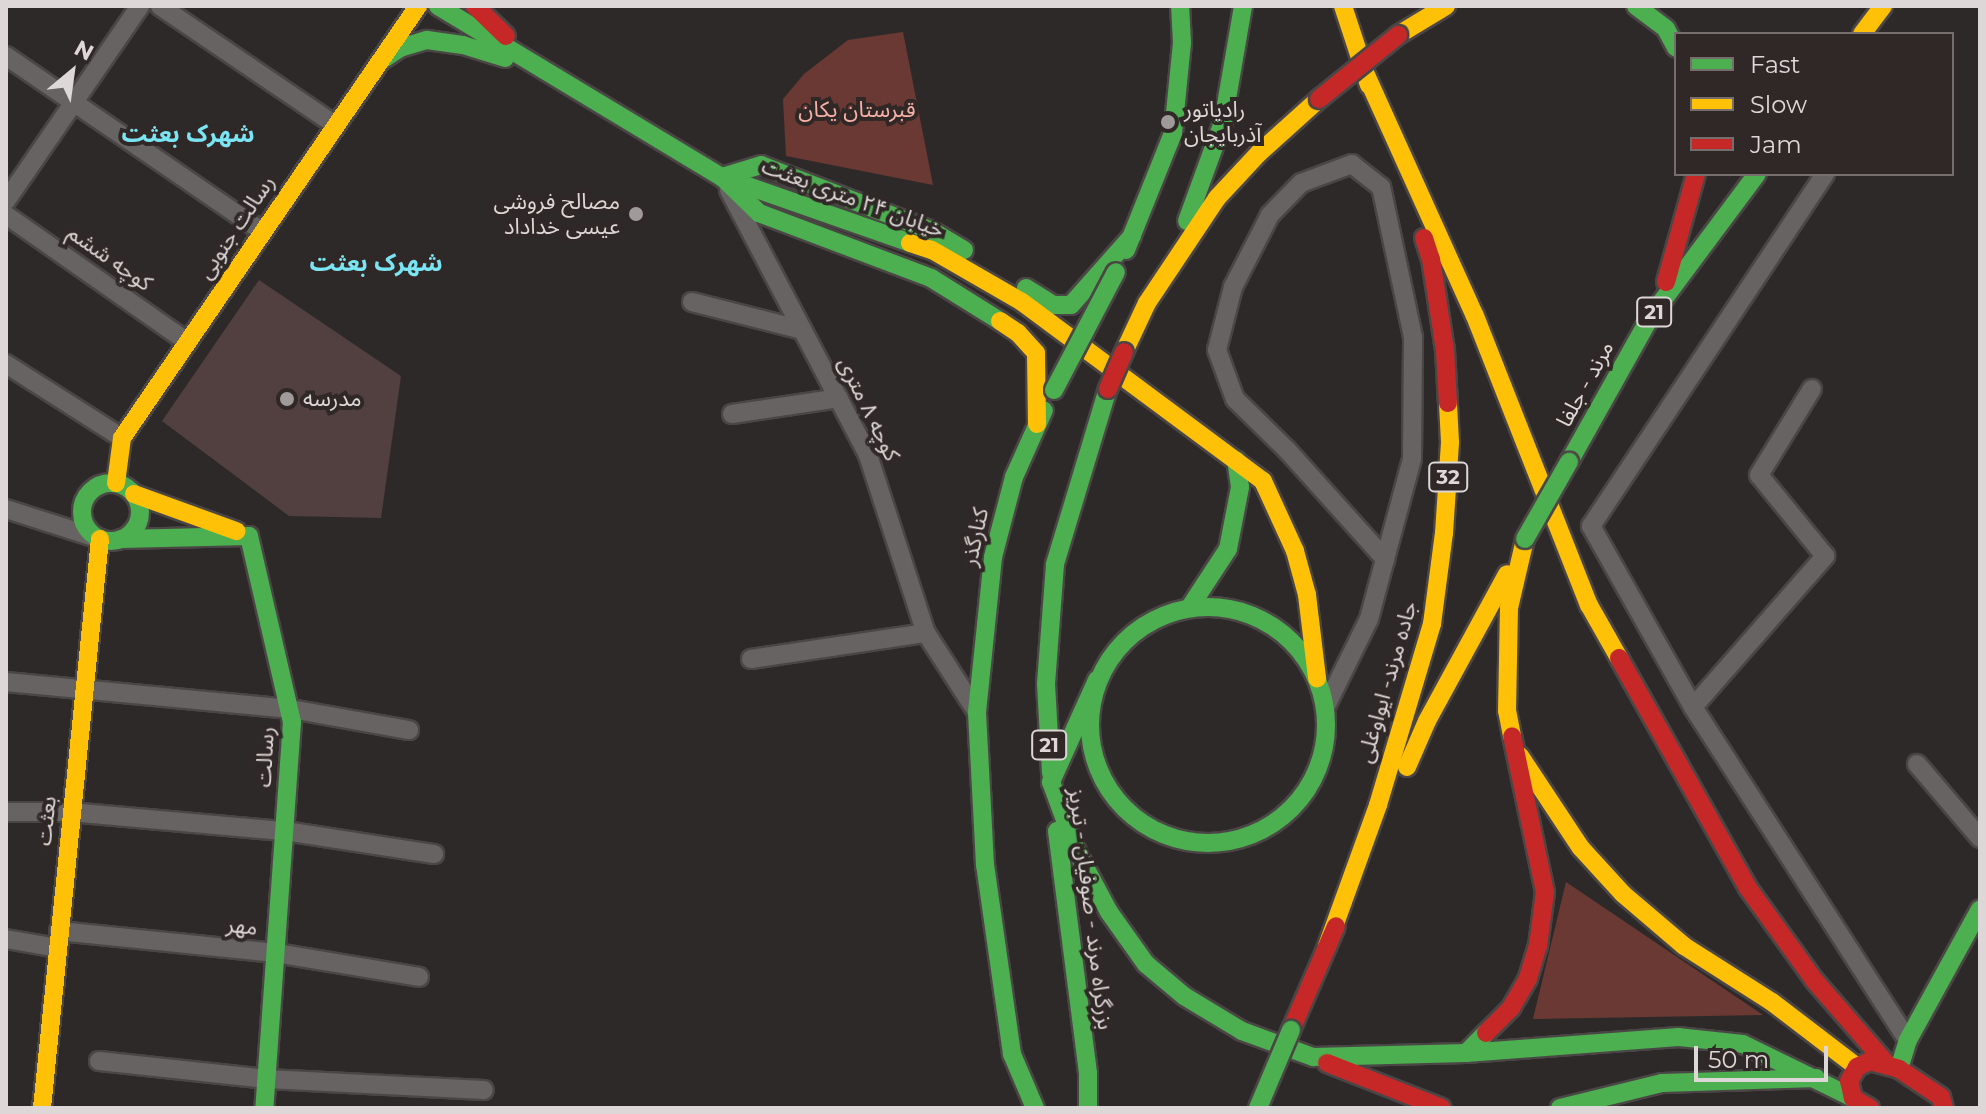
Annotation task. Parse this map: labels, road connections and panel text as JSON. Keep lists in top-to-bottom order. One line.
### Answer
{"streets":{"main road":["خیابان ۲۴ متری بعثت","رسالت جنوبی","21","مرند - جلفا","32","کنارگذر","جاده مرند- ایواوغلی","رسالت","بعثت","بزرگراه مرند - صوفیان - تبریز"],"street":["کوچه ششم","کوچه ۸ متری","مهر"]},"crossings":[["خیابان ۲۴ متری بعثت","کوچه ۸ متری"],["رسالت جنوبی","کوچه ششم"],["رسالت جنوبی","بعثت"],["21","مرند - جلفا"],["21","جاده مرند- ایواوغلی"],["21","بزرگراه مرند - صوفیان - تبریز"],["کوچه ۸ متری","کنارگذر"],["رسالت","مهر"],["بعثت","مهر"]],"districts":["شهرک بعثت","شهرک بعثت"],"parks":["قبرستان یکان"],"places":["رادیاتور آذربایجان","مصالح فروشی عیسی خداداد","مدرسه"],"legend":["Fast","Slow","Jam"],"scale_bar":"50 m","north":"top right"}
